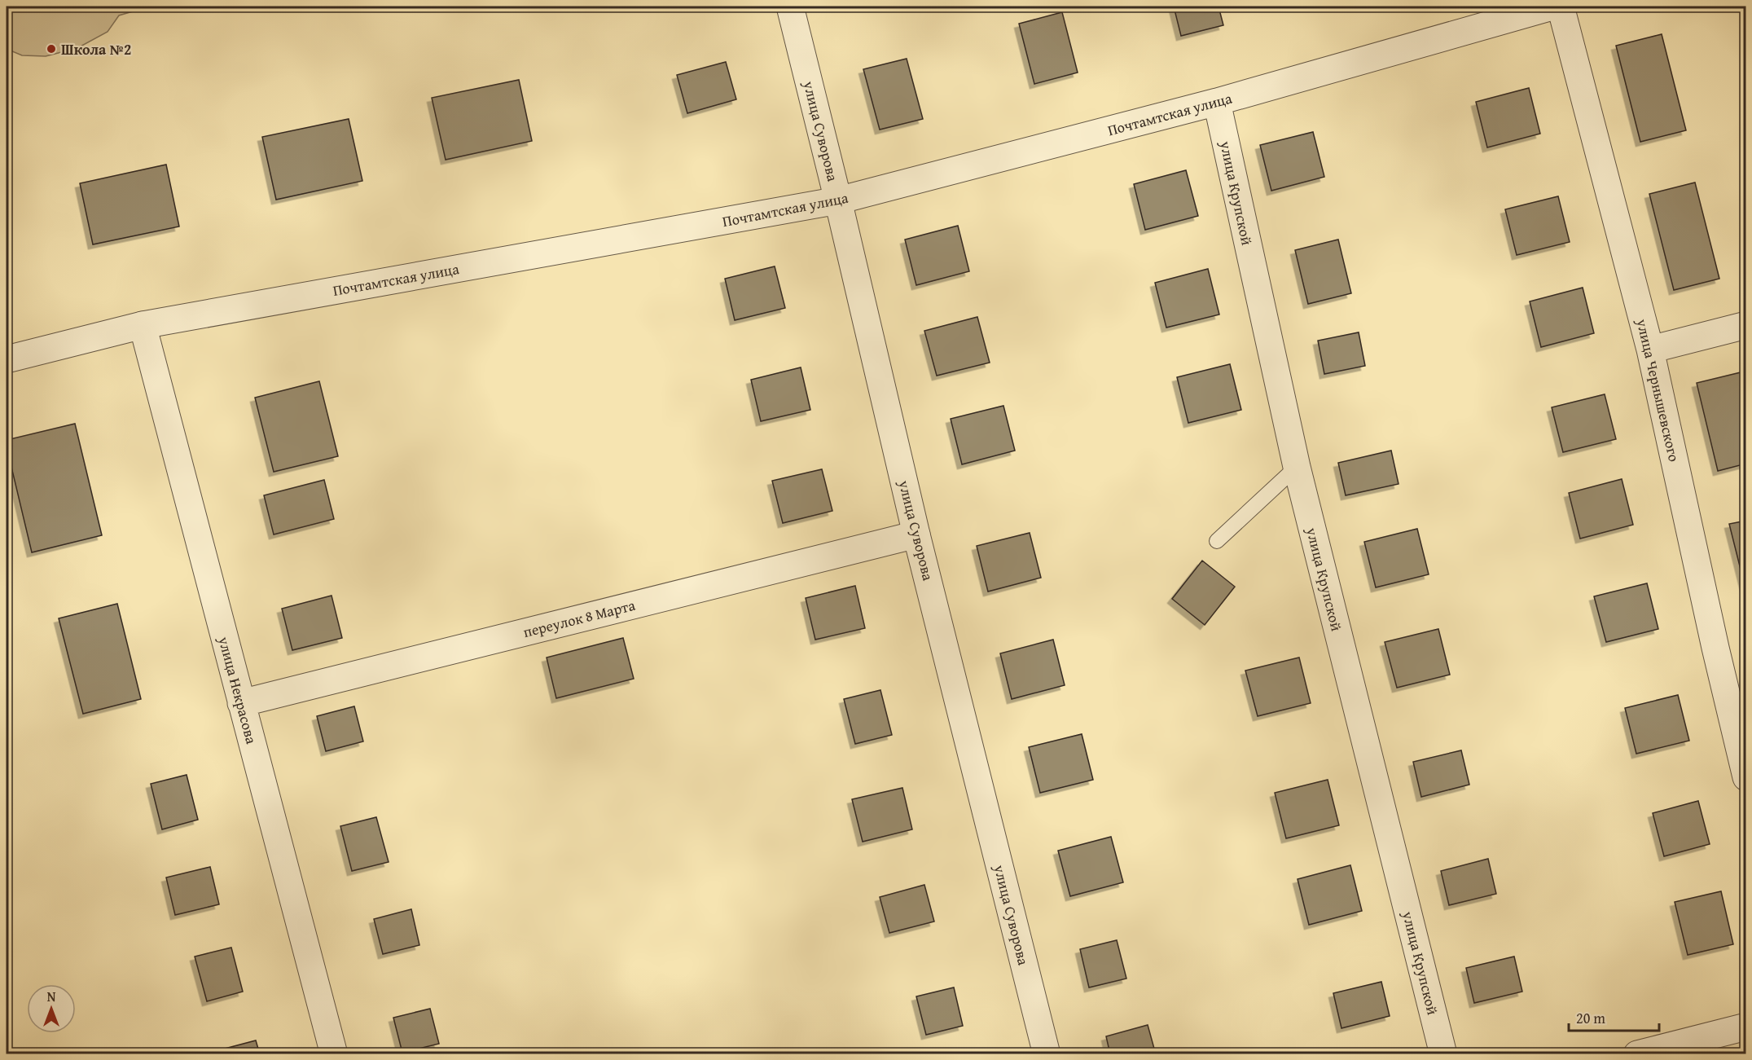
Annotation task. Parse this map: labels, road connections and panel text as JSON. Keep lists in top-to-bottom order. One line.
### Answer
{"streets":{"street":["Почтамтская улица","улица Суворова","улица Крупской","улица Чернышевского","переулок 8 Марта","улица Некрасова"]},"crossings":[["Почтамтская улица","улица Суворова"],["Почтамтская улица","улица Крупской"],["Почтамтская улица","улица Некрасова"],["улица Суворова","переулок 8 Марта"],["переулок 8 Марта","улица Некрасова"]],"places":["Школа №2"],"scale_bar":"20 m","north":"top"}
